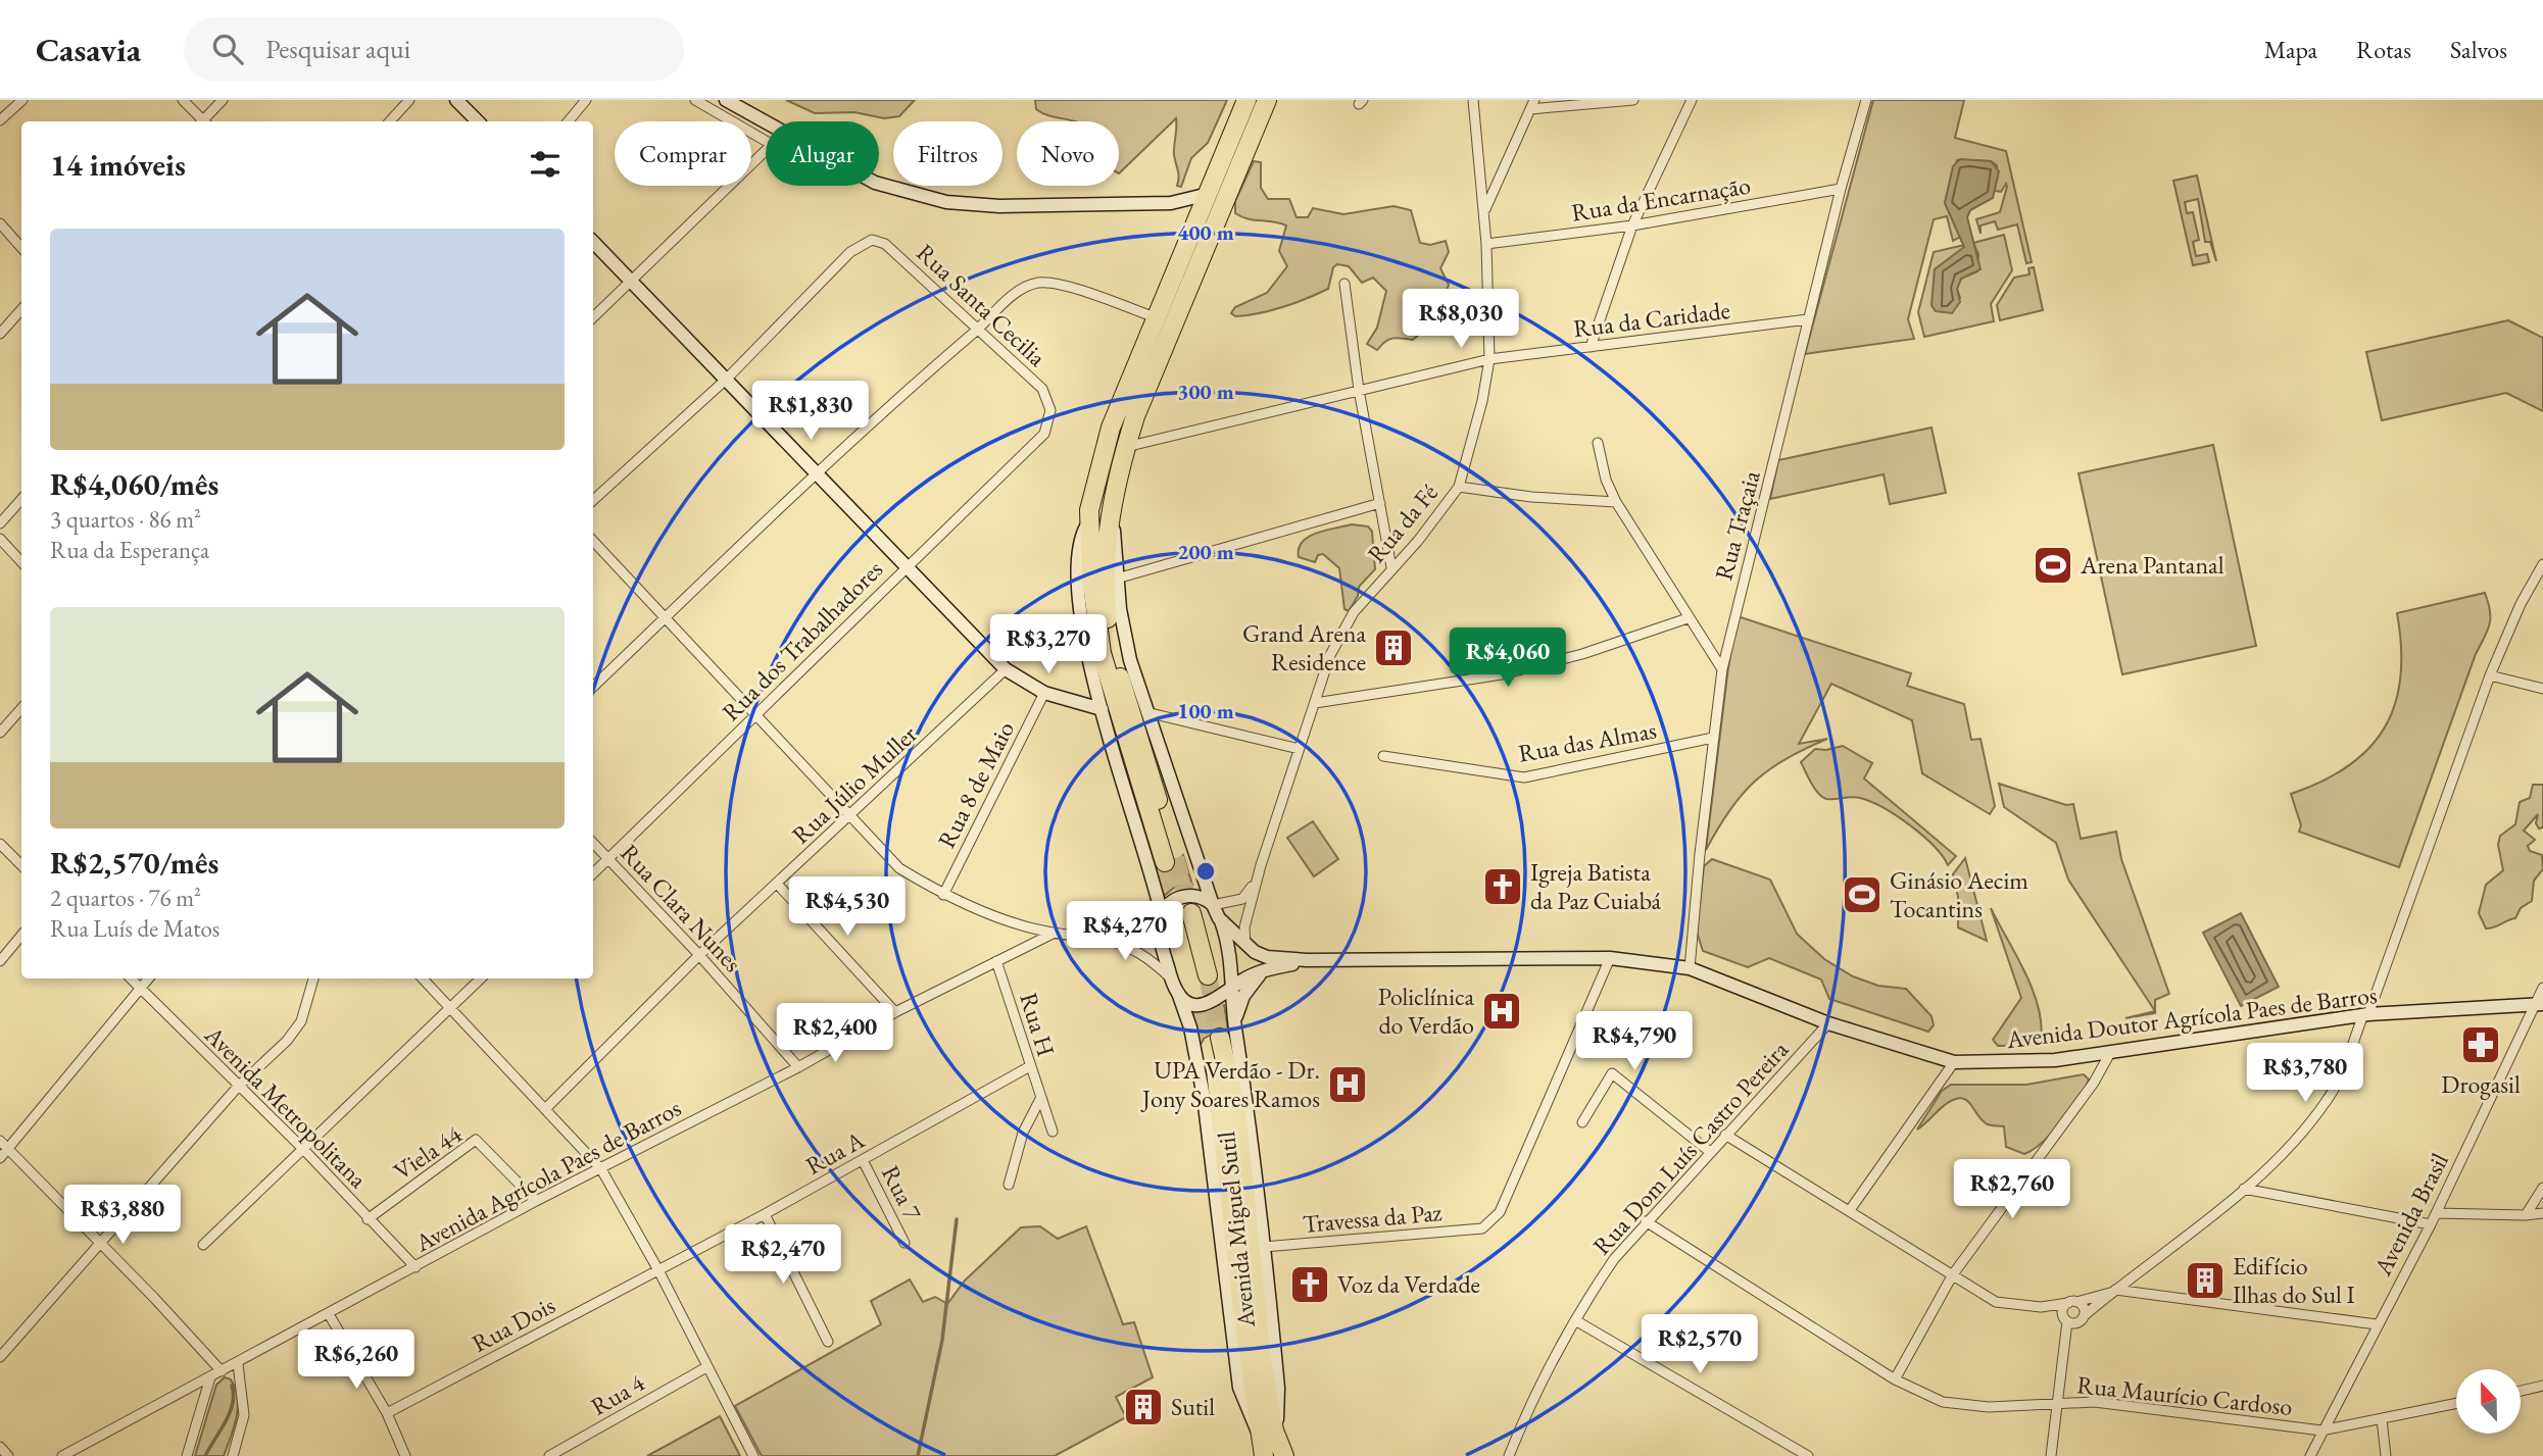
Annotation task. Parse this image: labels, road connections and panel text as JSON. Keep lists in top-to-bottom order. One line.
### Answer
{"streets":{"street":["Rua da Encarnação","Rua Santa Cecilia","Rua da Caridade","Rua da Fé","Rua Traçaia","Rua dos Trabalhadores","Rua das Almas","Rua Júlio Muller","Rua 8 de Maio","Rua Clara Nunes","Avenida Doutor Agrícola Paes de Barros","Rua H","Avenida Metropolitana","Rua Dom Luís Castro Pereira","Viela 44","Rua A","Avenida Agrícola Paes de Barros","Rua 7","Avenida Brasil","Travessa da Paz","Avenida Miguel Sutil","Rua Dois","Rua 4","Rua Maurício Cardoso"]},"crossings":[["Rua da Encarnação","Rua da Fé"],["Rua da Encarnação","Rua Traçaia"],["Rua Santa Cecilia","Rua dos Trabalhadores"],["Rua da Caridade","Rua da Fé"],["Rua da Caridade","Rua Traçaia"],["Rua da Fé","Avenida Doutor Agrícola Paes de Barros"],["Rua Traçaia","Rua das Almas"],["Rua Traçaia","Avenida Doutor Agrícola Paes de Barros"],["Rua dos Trabalhadores","Rua Clara Nunes"],["Rua Júlio Muller","Rua Clara Nunes"],["Rua Clara Nunes","Avenida Agrícola Paes de Barros"],["Avenida Doutor Agrícola Paes de Barros","Rua Dom Luís Castro Pereira"],["Avenida Doutor Agrícola Paes de Barros","Avenida Brasil"],["Avenida Doutor Agrícola Paes de Barros","Travessa da Paz"],["Avenida Doutor Agrícola Paes de Barros","Avenida Miguel Sutil"],["Rua H","Rua A"],["Rua H","Avenida Agrícola Paes de Barros"],["Avenida Metropolitana","Viela 44"],["Avenida Metropolitana","Avenida Agrícola Paes de Barros"],["Rua Dom Luís Castro Pereira","Rua Maurício Cardoso"],["Viela 44","Avenida Agrícola Paes de Barros"],["Rua A","Rua 7"],["Rua A","Rua Dois"],["Avenida Brasil","Rua Maurício Cardoso"],["Travessa da Paz","Avenida Miguel Sutil"]],"places":{"sports":["Arena Pantanal","Ginásio Aecim Tocantins"],"building":["Grand Arena Residence","Edifício Ilhas do Sul I","Sutil"],"church":["Igreja Batista da Paz Cuiabá","Voz da Verdade"],"hospital":["Policlínica do Verdão","UPA Verdão - Dr. Jony Soares Ramos"],"pharmacy":["Drogasil"]},"north":"top","page":{"header":"Casavia","search":"Pesquisar aqui","nav":["Mapa","Rotas","Salvos"],"chip":["Comprar","Alugar","Filtros","Novo"],"heading":"14 imóveis","list":[{"name":"R$4,060/mês","note":"3 quartos · 86 m² · Rua da Esperança"},{"name":"R$2,570/mês","note":"2 quartos · 76 m² · Rua Luís de Matos"}],"price":["R$8,030","R$1,830","R$3,270","R$4,060","R$4,530","R$4,270","R$2,400","R$4,790","R$3,780","R$2,760","R$3,880","R$2,470","R$2,570","R$6,260"]},"rings":["400 m","300 m","200 m","100 m"]}
